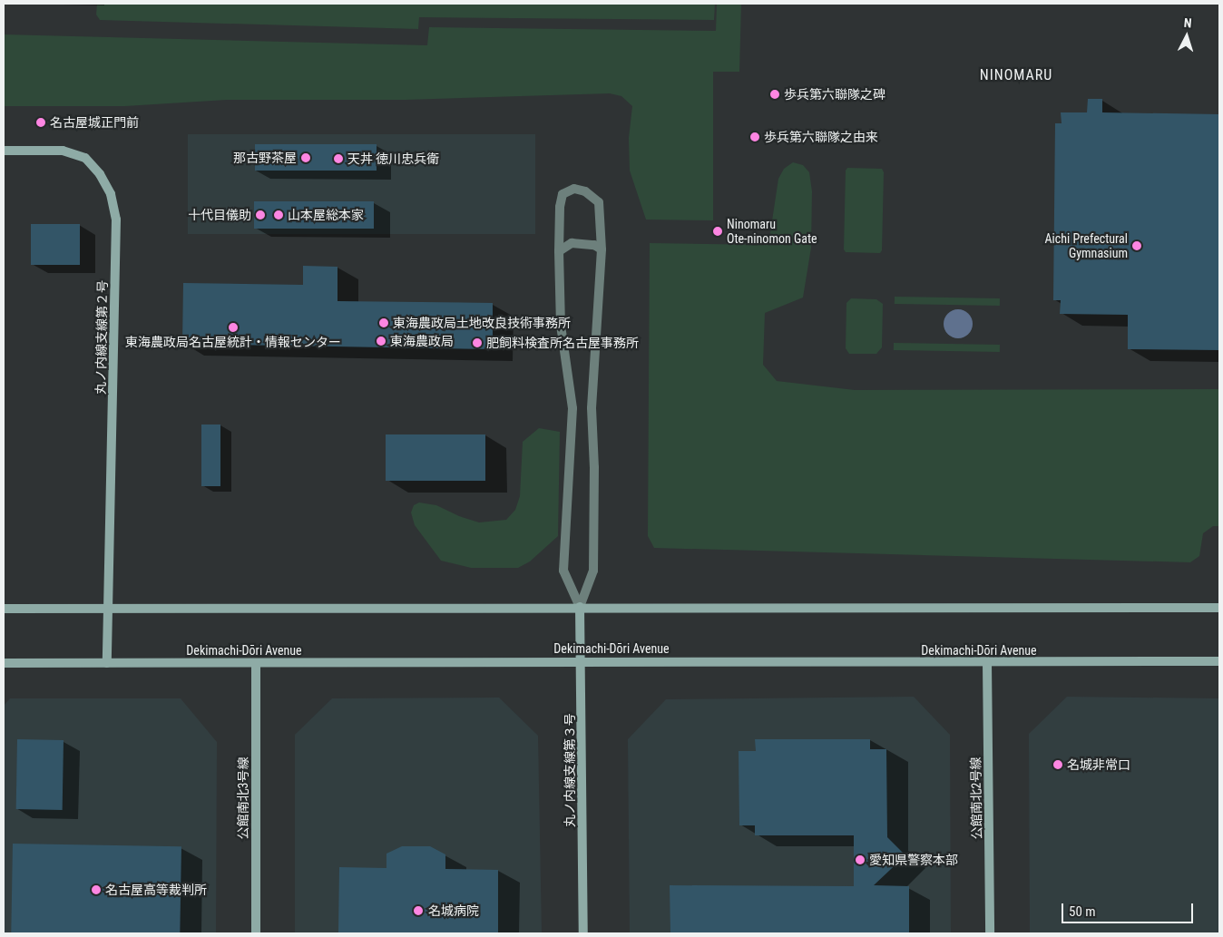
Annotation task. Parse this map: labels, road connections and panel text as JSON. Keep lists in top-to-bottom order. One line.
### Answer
{"streets":{"main road":["丸ノ内線支線第２号","Dekimachi-Dōri Avenue","丸ノ内線支線第３号","公館南北3号線","公館南北2号線"]},"crossings":[["丸ノ内線支線第２号","Dekimachi-Dōri Avenue"],["Dekimachi-Dōri Avenue","丸ノ内線支線第３号"],["Dekimachi-Dōri Avenue","公館南北3号線"],["Dekimachi-Dōri Avenue","公館南北2号線"]],"districts":["NINOMARU"],"places":["歩兵第六聯隊之碑","名古屋城正門前","歩兵第六聯隊之由来","那古野茶屋","天丼 徳川忠兵衛","十代目儀助","山本屋総本家","Ninomaru Ote-ninomon Gate","Aichi Prefectural Gymnasium","東海農政局土地改良技術事務所","東海農政局名古屋統計・情報センター","東海農政局","肥飼料検査所名古屋事務所","名城非常口","愛知県警察本部","名古屋高等裁判所","名城病院"],"scale_bar":"50 m","north":"top"}
